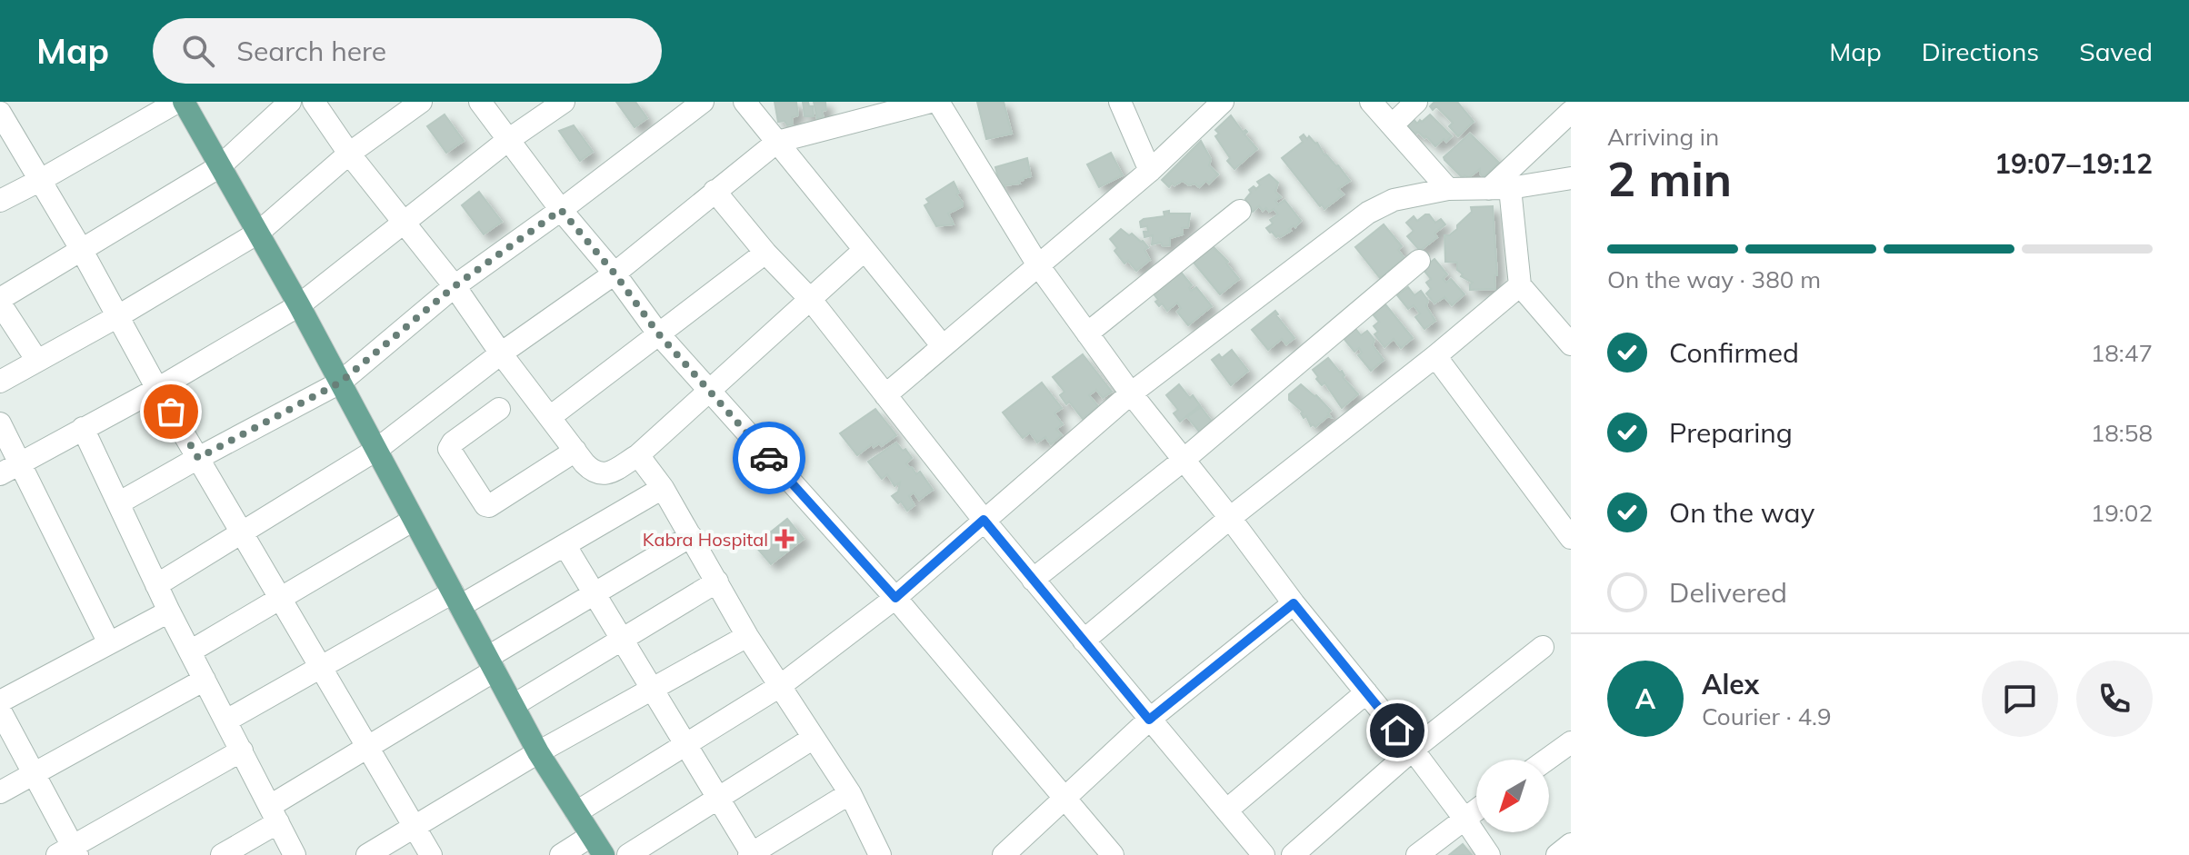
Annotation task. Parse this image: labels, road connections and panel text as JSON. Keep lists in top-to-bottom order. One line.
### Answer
{"places":{"health":["Kabra Hospital"]},"north":"bottom left","page":{"header":"Map","search":"Search here","nav":["Map","Directions","Saved"],"heading":["2 min","Arriving in","19:07–19:12"],"panel":["Alex","Courier · 4.9"],"bar":"On the way · 380 m","list":[["Confirmed","18:47"],["Preparing","18:58"],["On the way","19:02"],"Delivered"],"round":"A"}}
